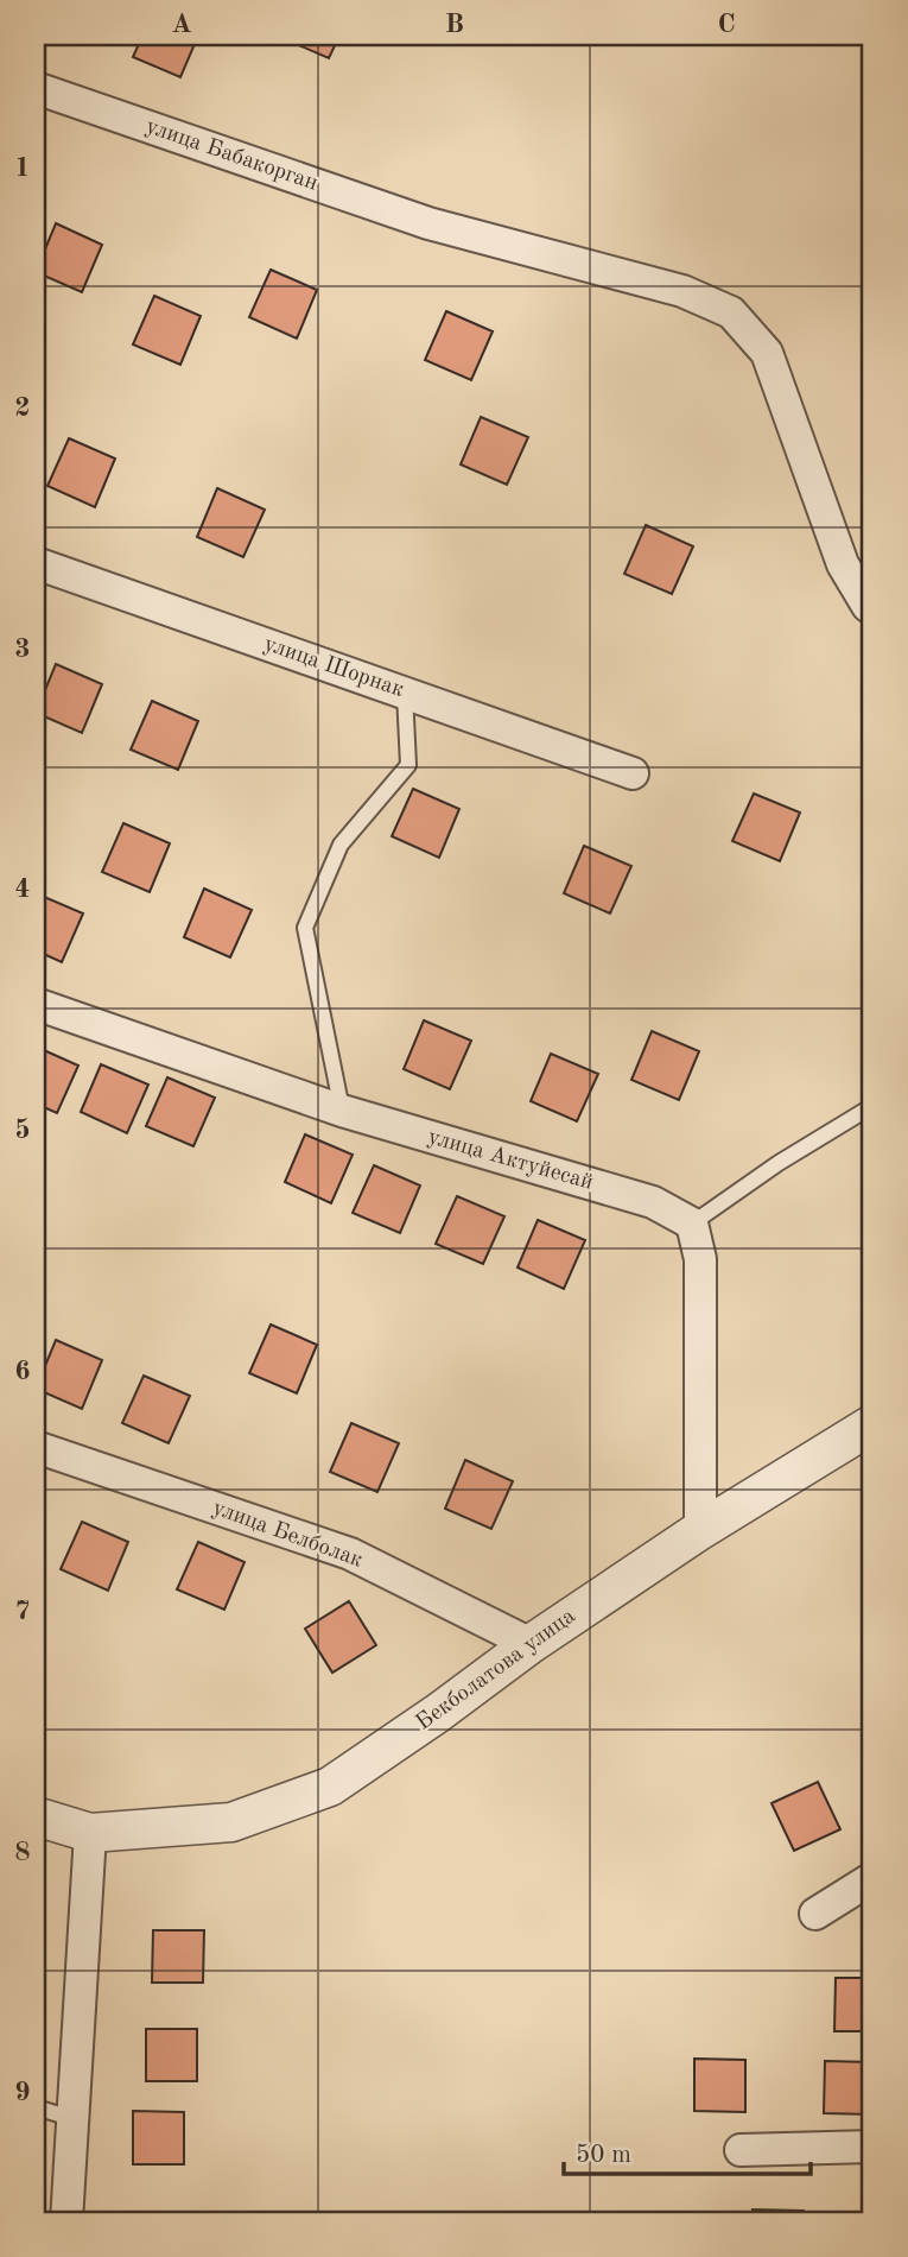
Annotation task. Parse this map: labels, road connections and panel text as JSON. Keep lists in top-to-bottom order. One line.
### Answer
{"streets":{"street":["улица Бабакорган","улица Шорнак","улица Актуйесай","улица Белболак","Бекболатова улица"]},"crossings":[["улица Белболак","Бекболатова улица"]],"scale_bar":"50 m","grid":{"columns":["A","B","C"],"rows":["1","2","3","4","5","6","7","8","9"]}}
